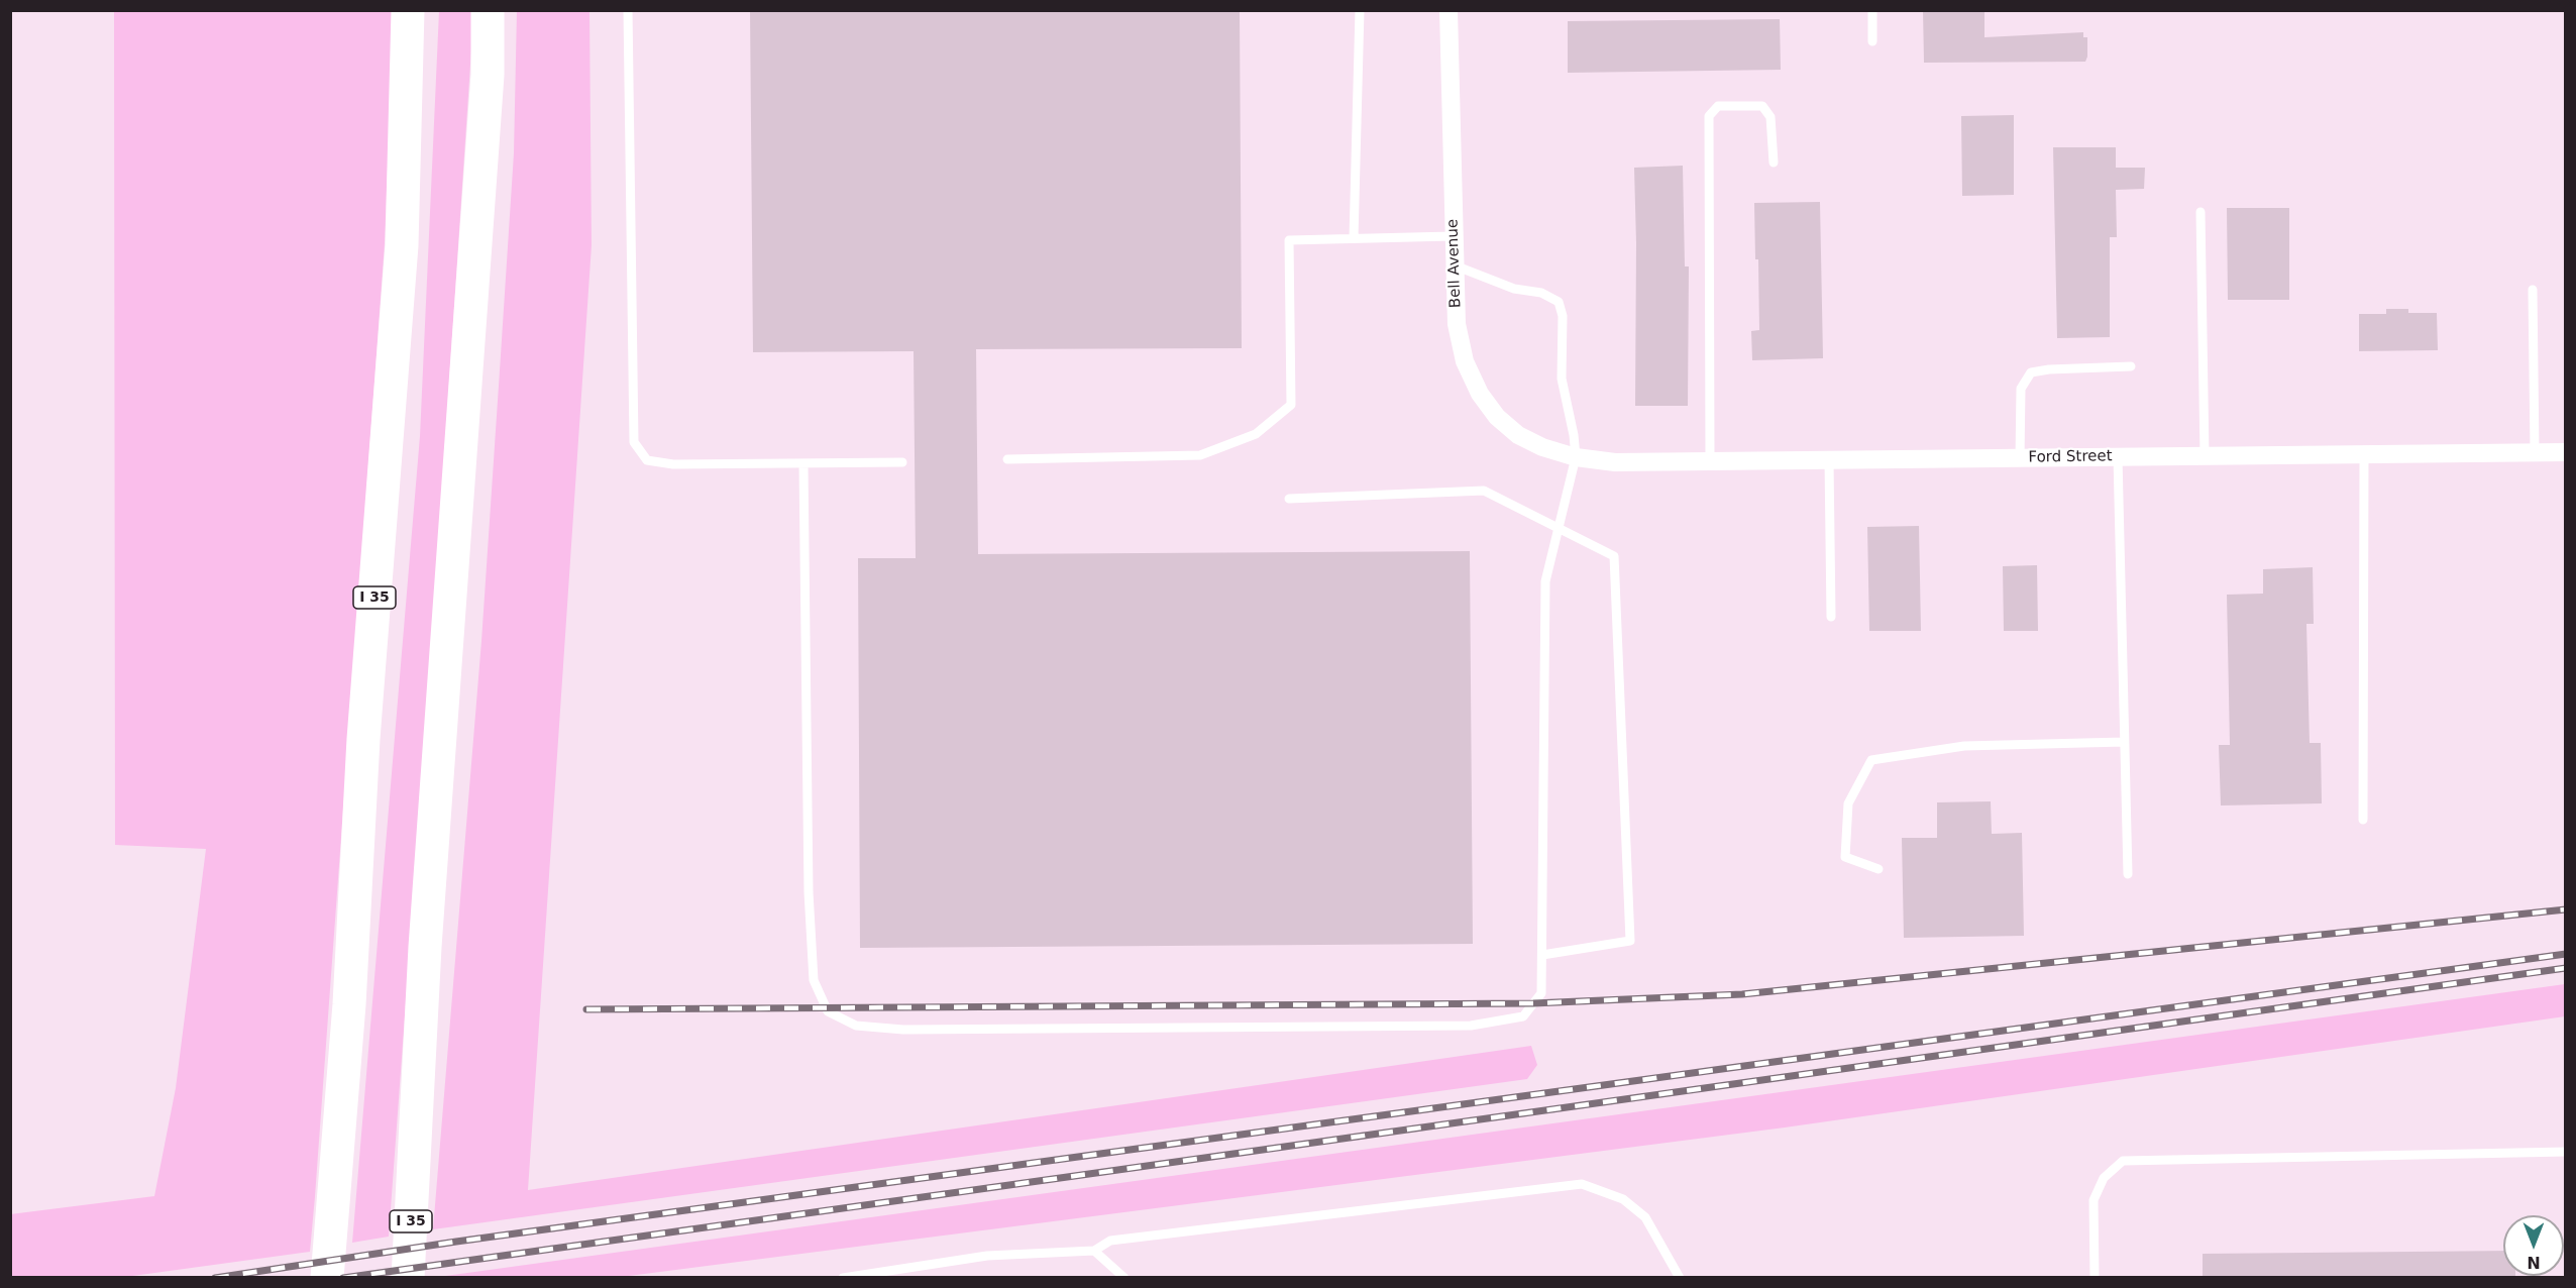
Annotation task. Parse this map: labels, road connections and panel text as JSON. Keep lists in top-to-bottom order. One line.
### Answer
{"streets":{"highway":["I 35"],"street":["Bell Avenue","Ford Street"]},"crossings":[["Bell Avenue","Ford Street"]],"north":"bottom"}
